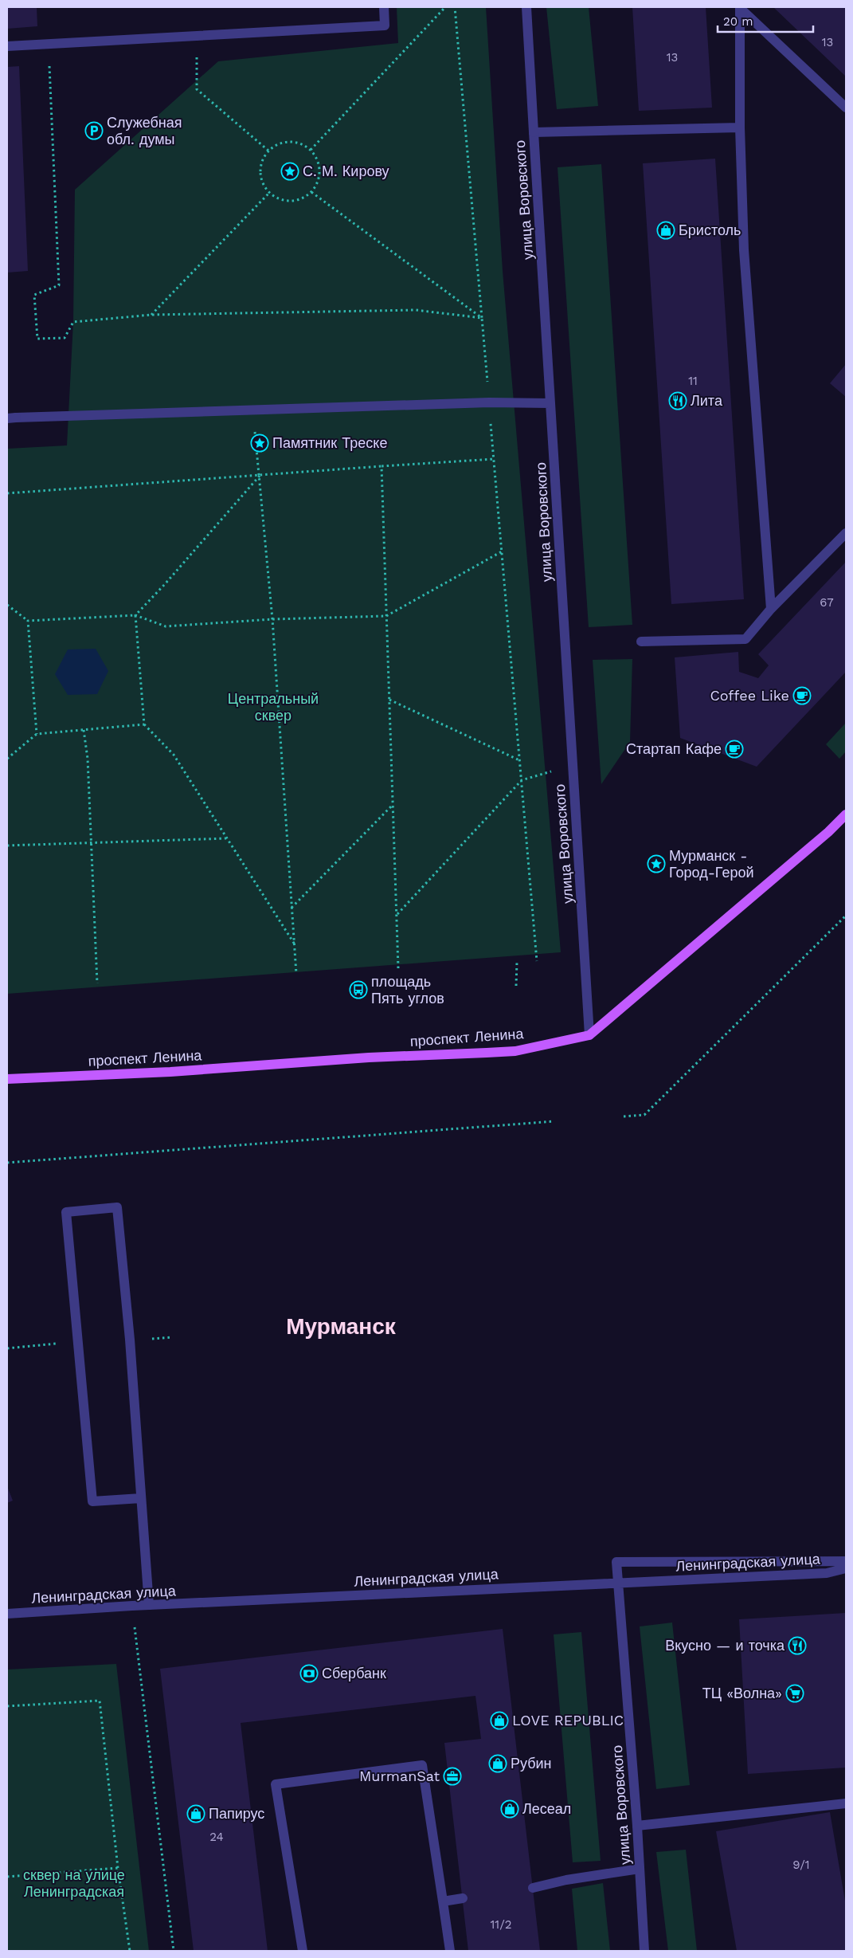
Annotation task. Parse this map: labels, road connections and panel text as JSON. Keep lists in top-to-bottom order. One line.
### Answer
{"streets":{"main road":["проспект Ленина"],"street":["улица Воровского","Ленинградская улица"]},"crossings":[["улица Воровского","проспект Ленина"],["улица Воровского","Ленинградская улица"]],"districts":["Мурманск"],"parks":["Центральный сквер","сквер на улице Ленинградская"],"places":{"parking":["Служебная обл. думы"],"place":["С. М. Кирову","Памятник Треске","Мурманск - Город-Герой"],"shop":["Бристоль","LOVE REPUBLIC","Рубин","Лесеал","Папирус"],"restaurant":["Лита","Вкусно — и точка"],"cafe":["Coffee Like","Стартап Кафе"],"bus stop":["площадь Пять углов"],"bank":["Сбербанк"],"supermarket":["ТЦ «Волна»"],"office":["MurmanSat"]},"house_numbers":["13","13","11","67","24","9/1","11/2"],"scale_bar":"20 m"}
